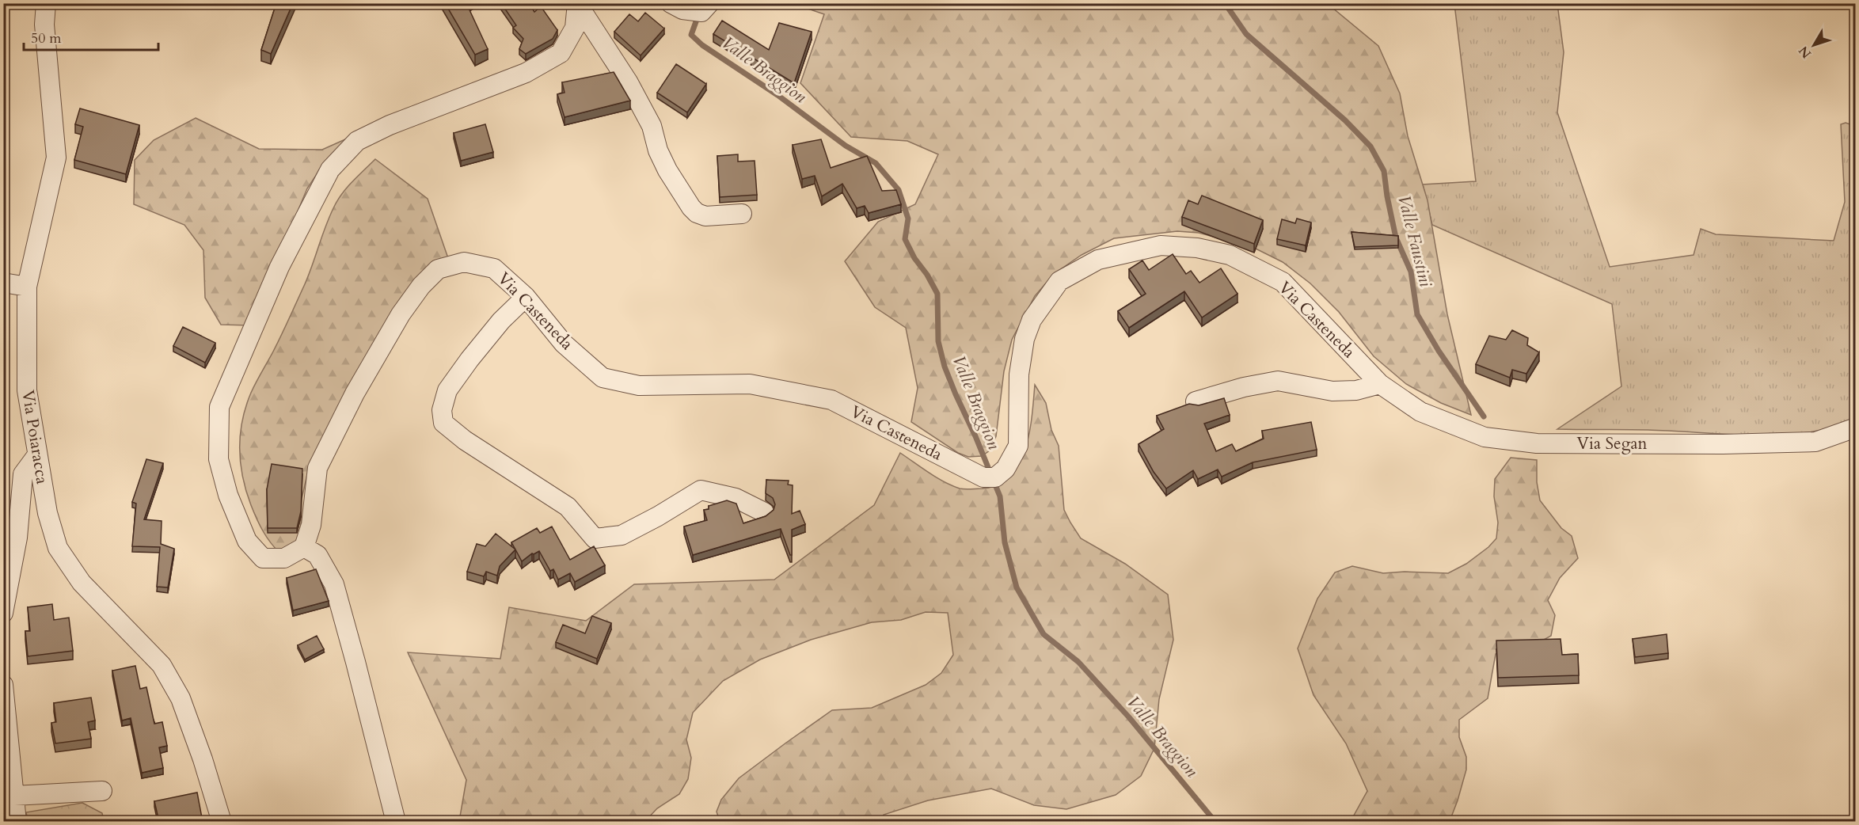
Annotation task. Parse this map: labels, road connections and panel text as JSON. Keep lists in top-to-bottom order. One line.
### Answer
{"streets":{"street":["Via Casteneda","Via Poiaracca","Via Segan"]},"crossings":[["Via Casteneda","Via Segan"]],"water":["Valle Braggion","Valle Faustini"],"scale_bar":"50 m","north":"bottom left"}
